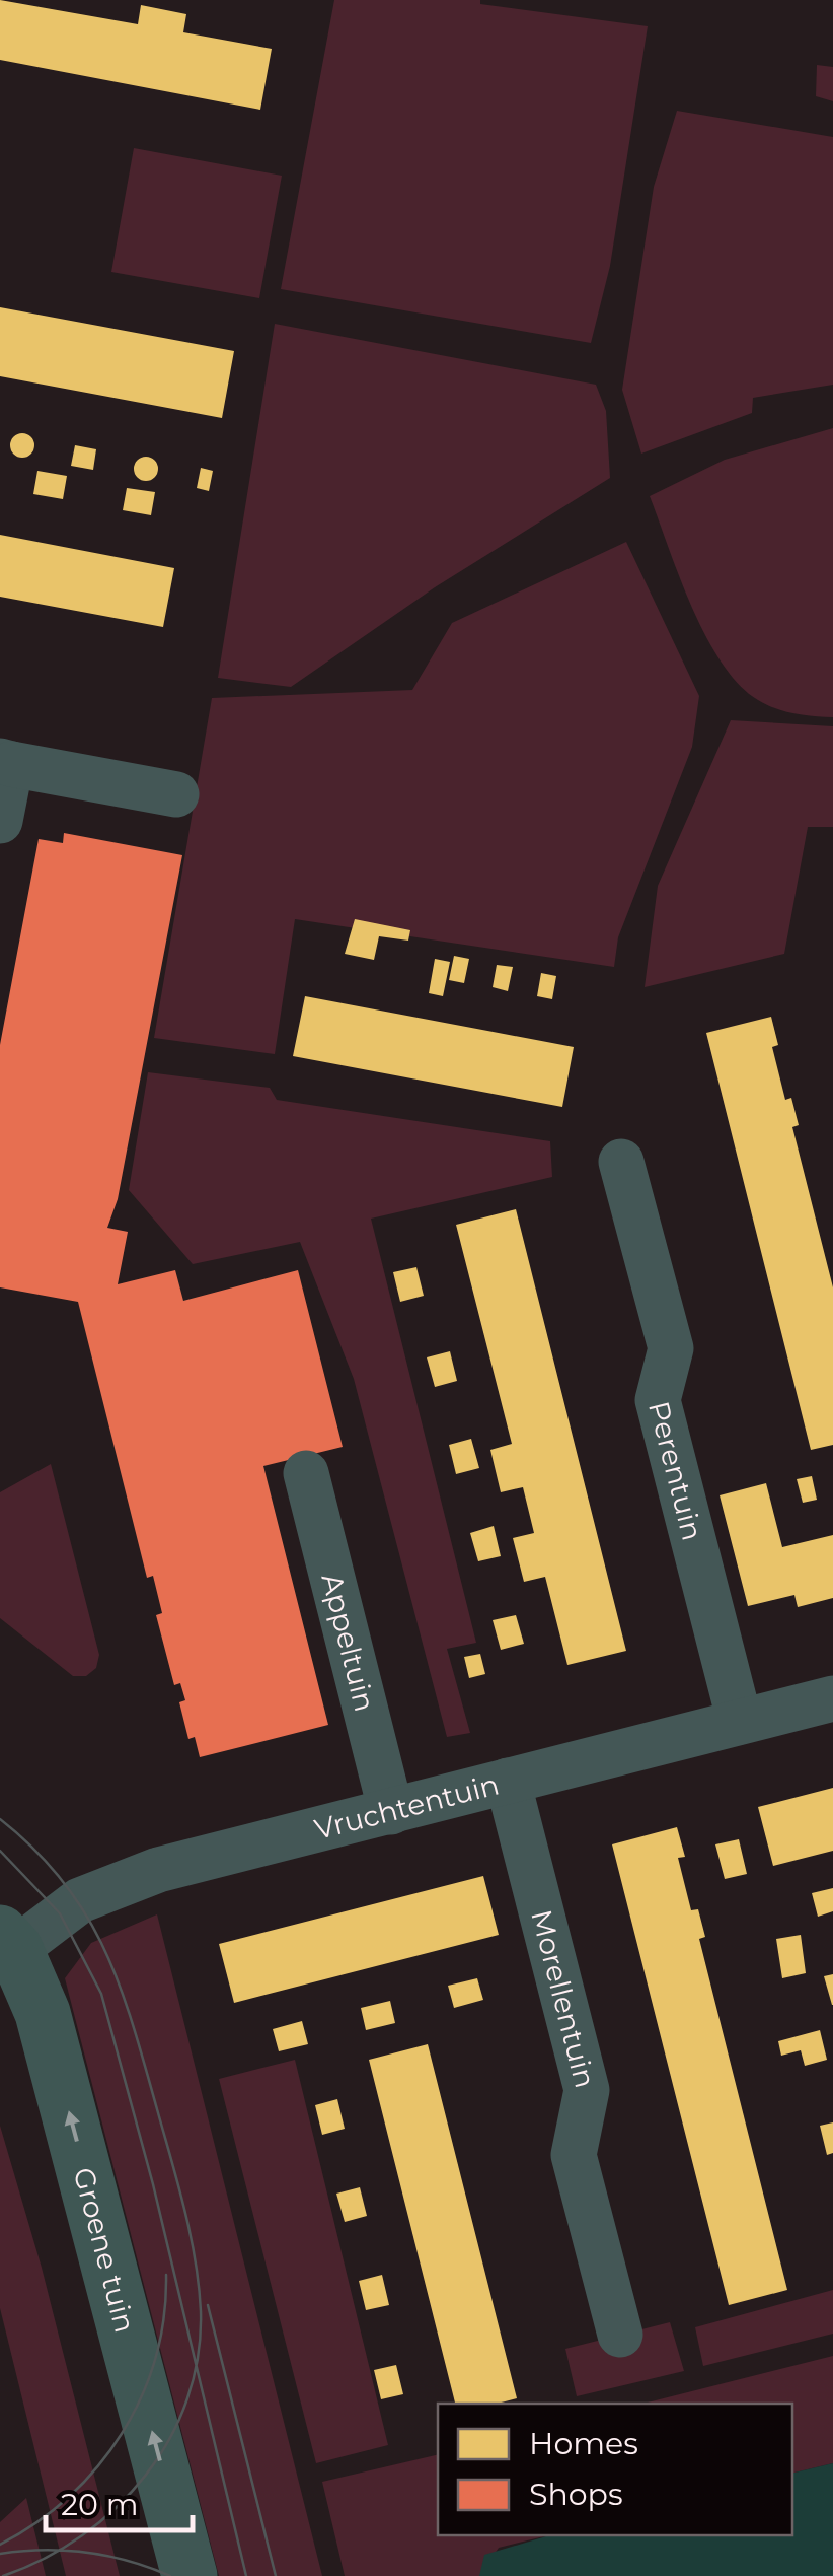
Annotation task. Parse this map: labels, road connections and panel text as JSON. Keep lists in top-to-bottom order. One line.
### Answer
{"streets":{"street":["Perentuin","Appeltuin","Vruchtentuin","Morellentuin","Groene tuin"]},"crossings":[["Perentuin","Vruchtentuin"],["Appeltuin","Vruchtentuin"],["Vruchtentuin","Morellentuin"],["Vruchtentuin","Groene tuin"]],"legend":["Homes","Shops"],"scale_bar":"20 m"}
